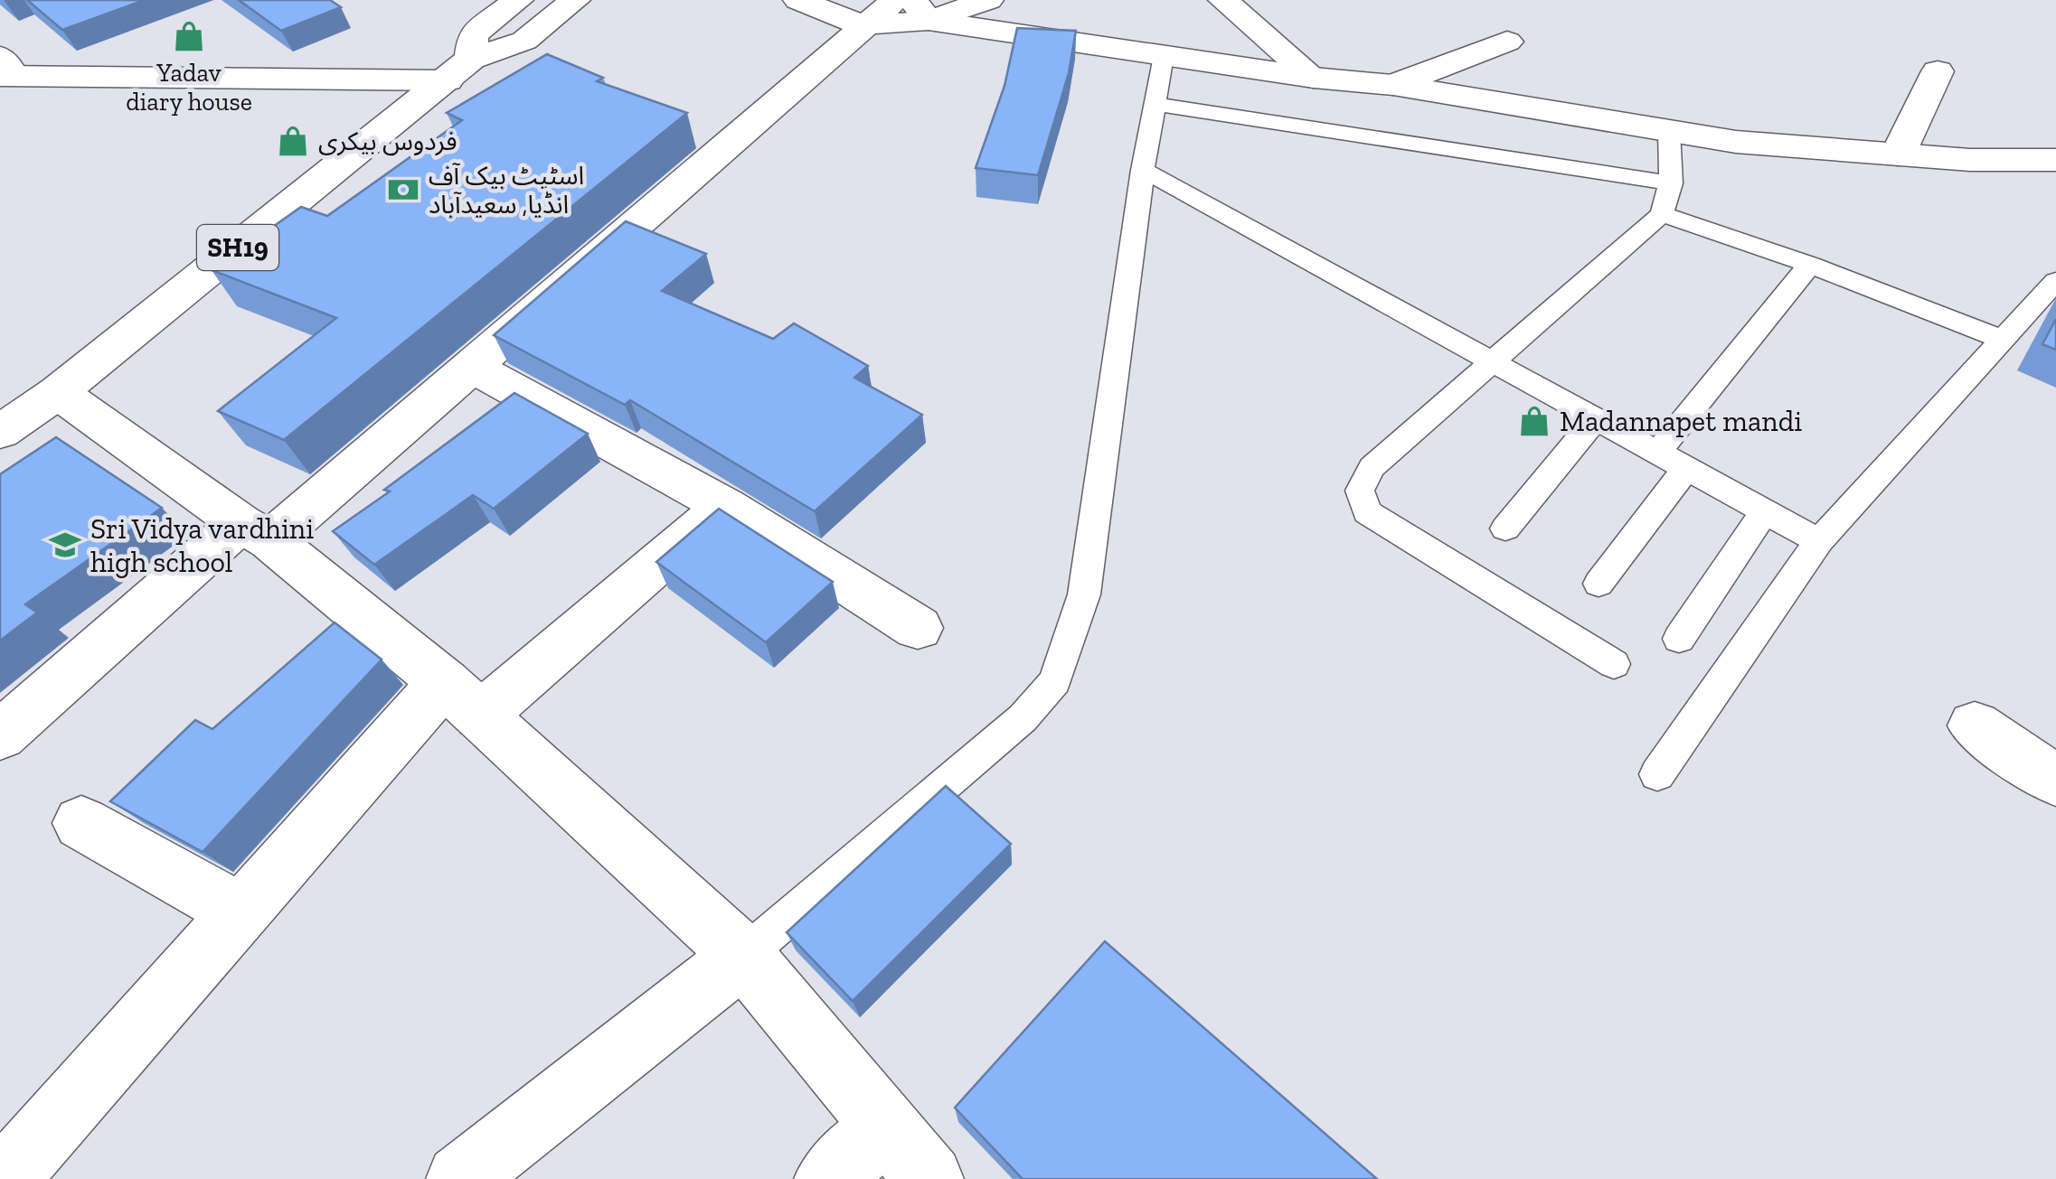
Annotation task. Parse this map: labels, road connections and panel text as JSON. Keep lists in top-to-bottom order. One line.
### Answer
{"streets":{"street":["SH19"]},"places":{"shop":["Yadav diary house","فردوس بیکری","Madannapet mandi"],"bank":["اسٹیٹ بیک آف انڈیا, سعیدآباد"],"school or university":["Sri Vidya vardhini high school"]}}
